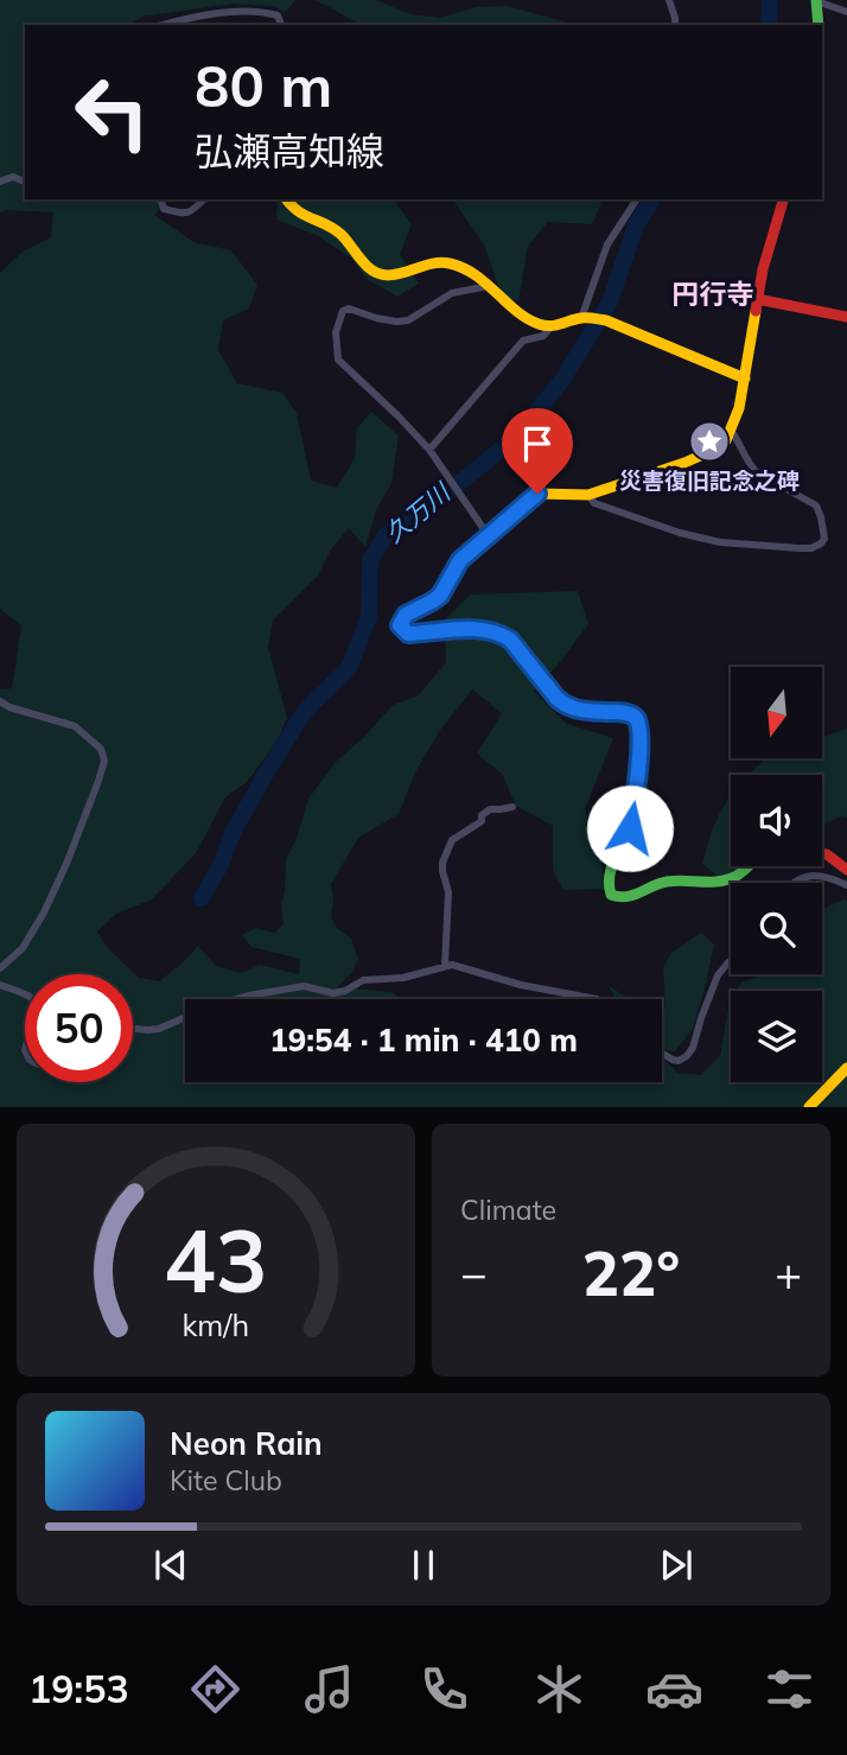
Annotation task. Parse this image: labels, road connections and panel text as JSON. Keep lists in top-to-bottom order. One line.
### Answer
{"districts":["円行寺"],"water":["久万川"],"places":{"place":["災害復旧記念之碑"]},"north":"bottom","page":{"turn":["80 m","弘瀬高知線"],"limit":"50","trip":"19:54 · 1 min · 410 m","tile":"Climate","heat":["−","22°","+"],"song":["Neon Rain","Kite Club"],"tabs":"19:53","gauge":["43","km/h"]}}
